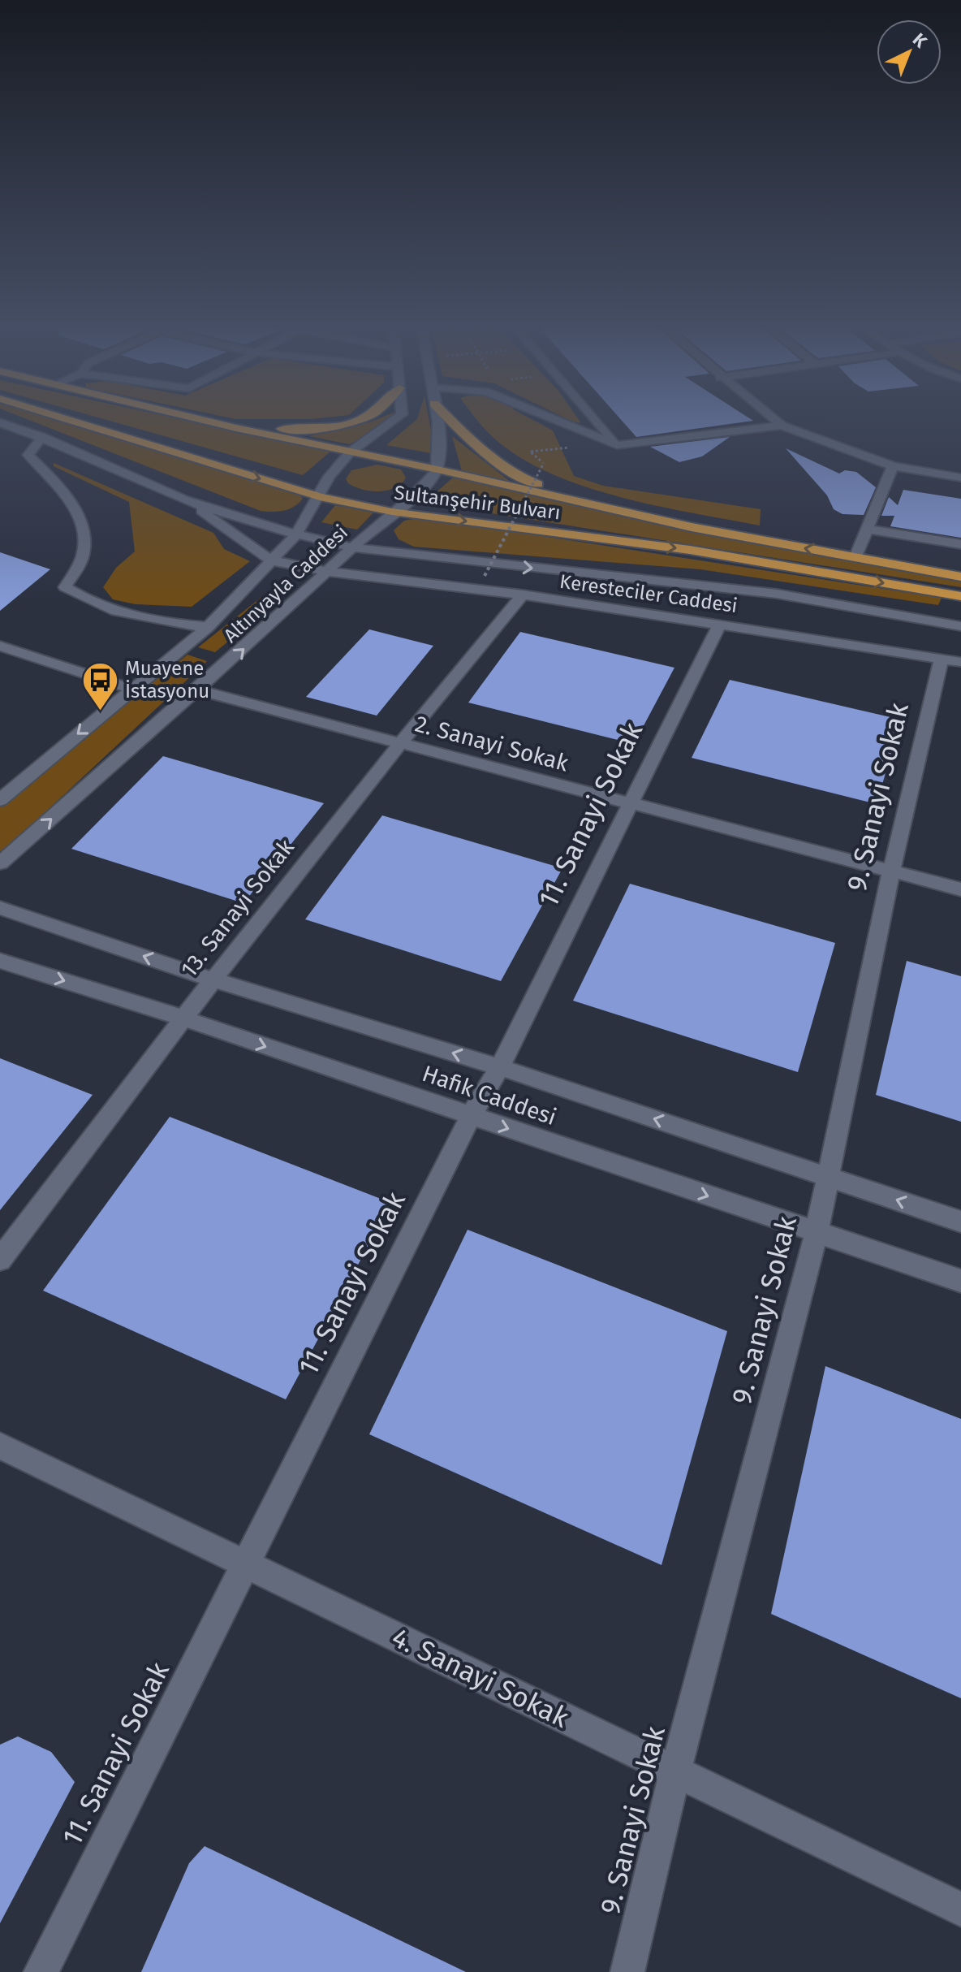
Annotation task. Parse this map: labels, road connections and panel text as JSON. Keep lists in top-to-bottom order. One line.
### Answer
{"streets":{"highway":["Sultanşehir Bulvarı"],"street":["Altınyayla Caddesi","Keresteciler Caddesi","2. Sanayi Sokak","9. Sanayi Sokak","11. Sanayi Sokak","13. Sanayi Sokak","Hafik Caddesi","4. Sanayi Sokak"]},"crossings":[["Sultanşehir Bulvarı","Altınyayla Caddesi"],["Altınyayla Caddesi","Keresteciler Caddesi"],["Altınyayla Caddesi","2. Sanayi Sokak"],["Keresteciler Caddesi","9. Sanayi Sokak"],["Keresteciler Caddesi","11. Sanayi Sokak"],["Keresteciler Caddesi","13. Sanayi Sokak"],["2. Sanayi Sokak","9. Sanayi Sokak"],["2. Sanayi Sokak","11. Sanayi Sokak"],["2. Sanayi Sokak","13. Sanayi Sokak"],["9. Sanayi Sokak","Hafik Caddesi"],["9. Sanayi Sokak","4. Sanayi Sokak"],["11. Sanayi Sokak","Hafik Caddesi"],["11. Sanayi Sokak","4. Sanayi Sokak"],["13. Sanayi Sokak","Hafik Caddesi"]],"places":{"bus stop":["Muayene İstasyonu"]},"north":"top right"}
